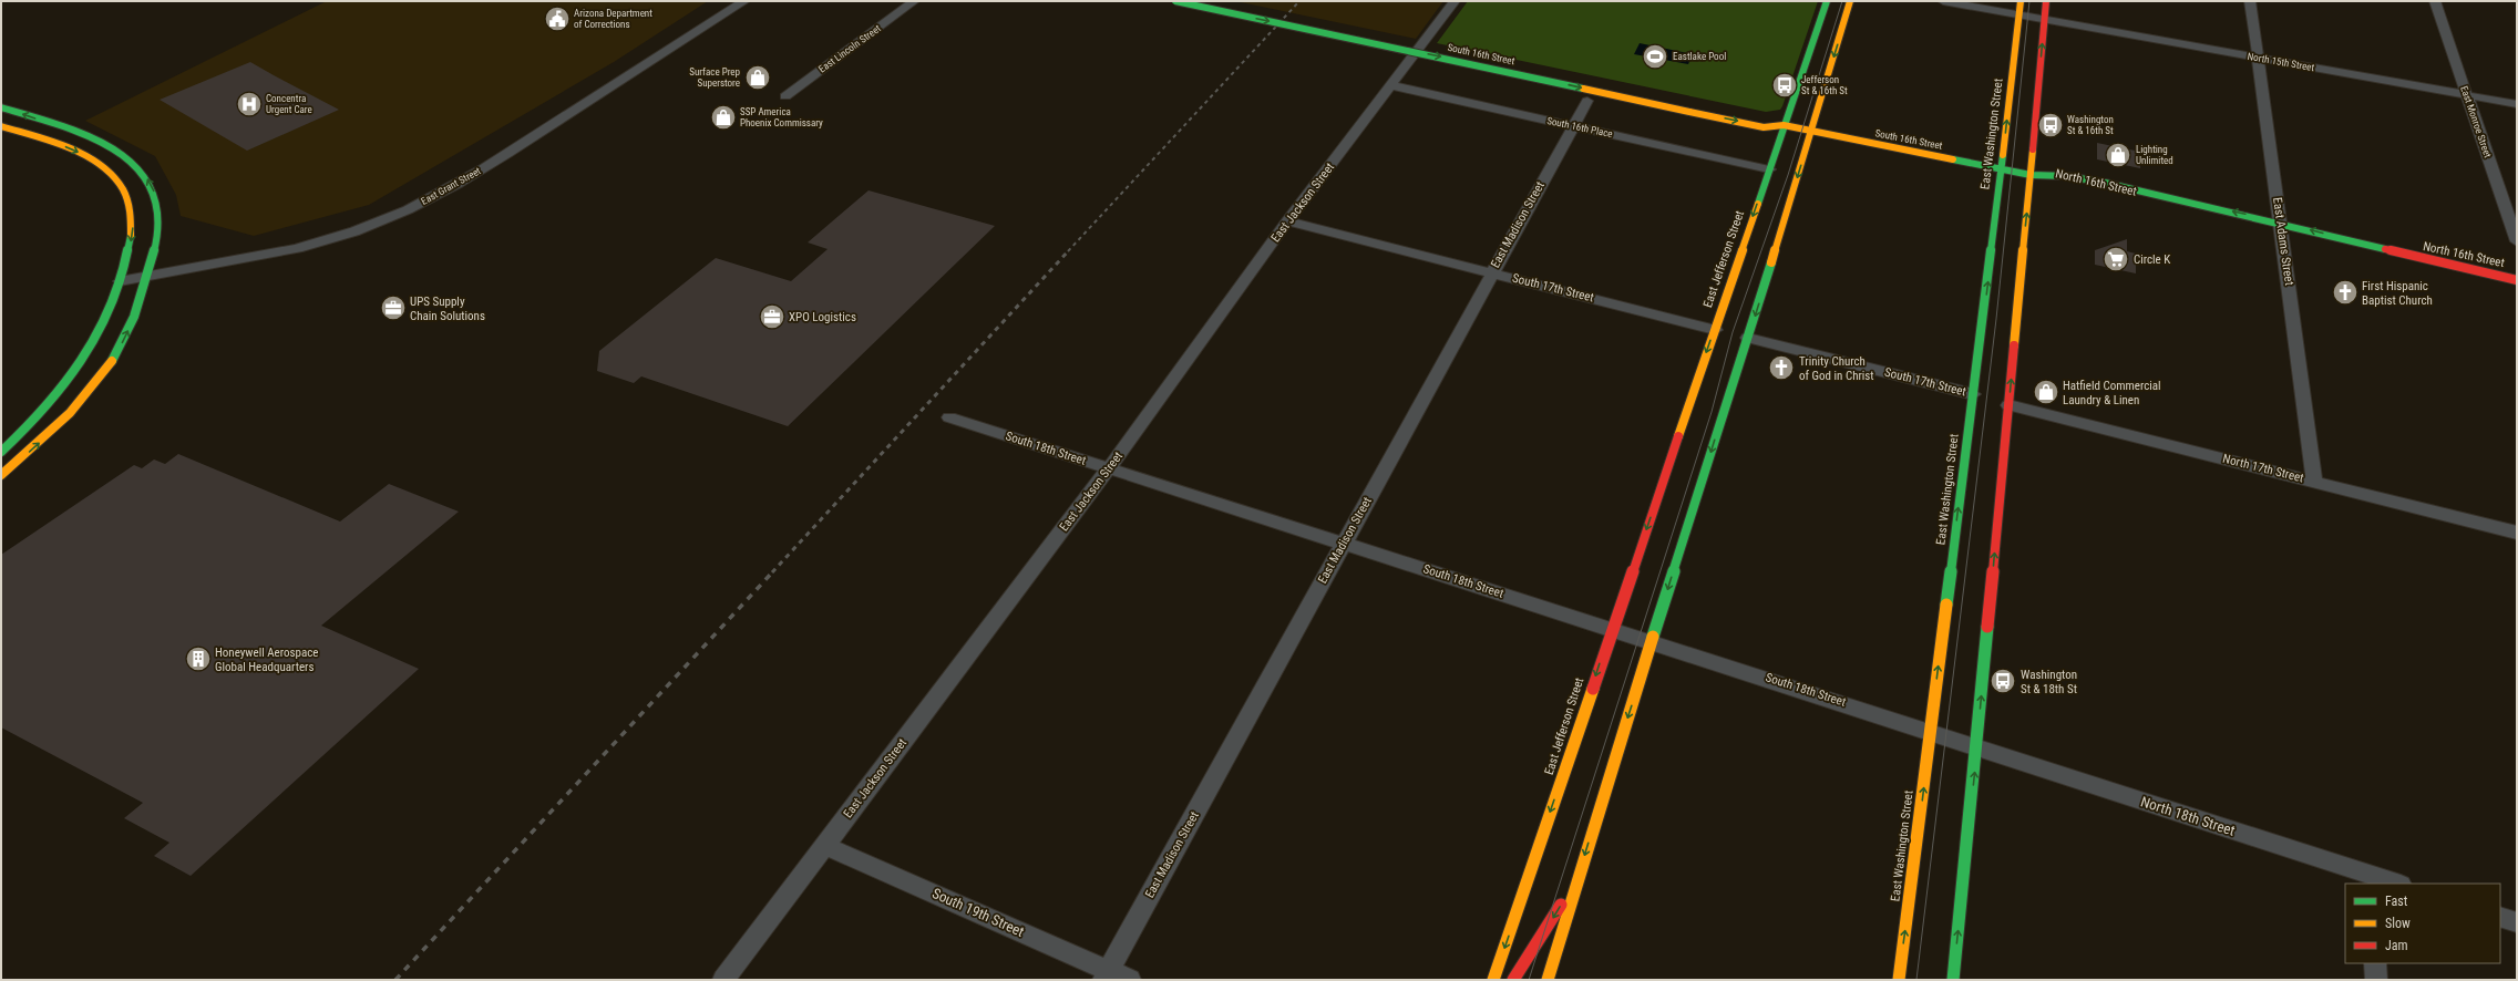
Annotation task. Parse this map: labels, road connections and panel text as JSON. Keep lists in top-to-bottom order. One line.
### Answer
{"streets":{"main road":["South 16th Street","East Washington Street","North 16th Street","East Jefferson Street"],"street":["East Lincoln Street","North 15th Street","East Monroe Street","South 16th Place","East Grant Street","East Jackson Street","East Madison Street","East Adams Street","South 17th Street","South 18th Street","North 17th Street","North 18th Street","South 19th Street"]},"crossings":[["South 16th Street","East Washington Street"],["South 16th Street","North 16th Street"],["South 16th Street","East Jefferson Street"],["North 15th Street","East Monroe Street"],["North 15th Street","East Washington Street"],["North 15th Street","East Adams Street"],["South 16th Place","East Jackson Street"],["South 16th Place","East Madison Street"],["South 16th Place","East Jefferson Street"],["East Washington Street","South 17th Street"],["East Washington Street","South 18th Street"],["North 16th Street","East Adams Street"],["East Jackson Street","South 17th Street"],["East Jackson Street","South 18th Street"],["East Jackson Street","South 19th Street"],["East Madison Street","South 17th Street"],["East Madison Street","South 18th Street"],["East Madison Street","South 19th Street"],["East Adams Street","North 17th Street"],["East Jefferson Street","South 17th Street"],["East Jefferson Street","South 18th Street"],["South 18th Street","North 18th Street"]],"one_way":["East Jefferson Street"],"places":{"public building":["Arizona Department of Corrections"],"sports":["Eastlake Pool"],"shop":["Surface Prep Superstore","SSP America Phoenix Commissary","Lighting Unlimited","Hatfield Commercial Laundry & Linen"],"bus stop":["Jefferson St & 16th St","Washington St & 16th St","Washington St & 18th St"],"hospital":["Concentra Urgent Care"],"supermarket":["Circle K"],"church":["First Hispanic Baptist Church","Trinity Church of God in Christ"],"office":["UPS Supply Chain Solutions","XPO Logistics"],"building":["Honeywell Aerospace Global Headquarters"]},"legend":["Fast","Slow","Jam"]}
